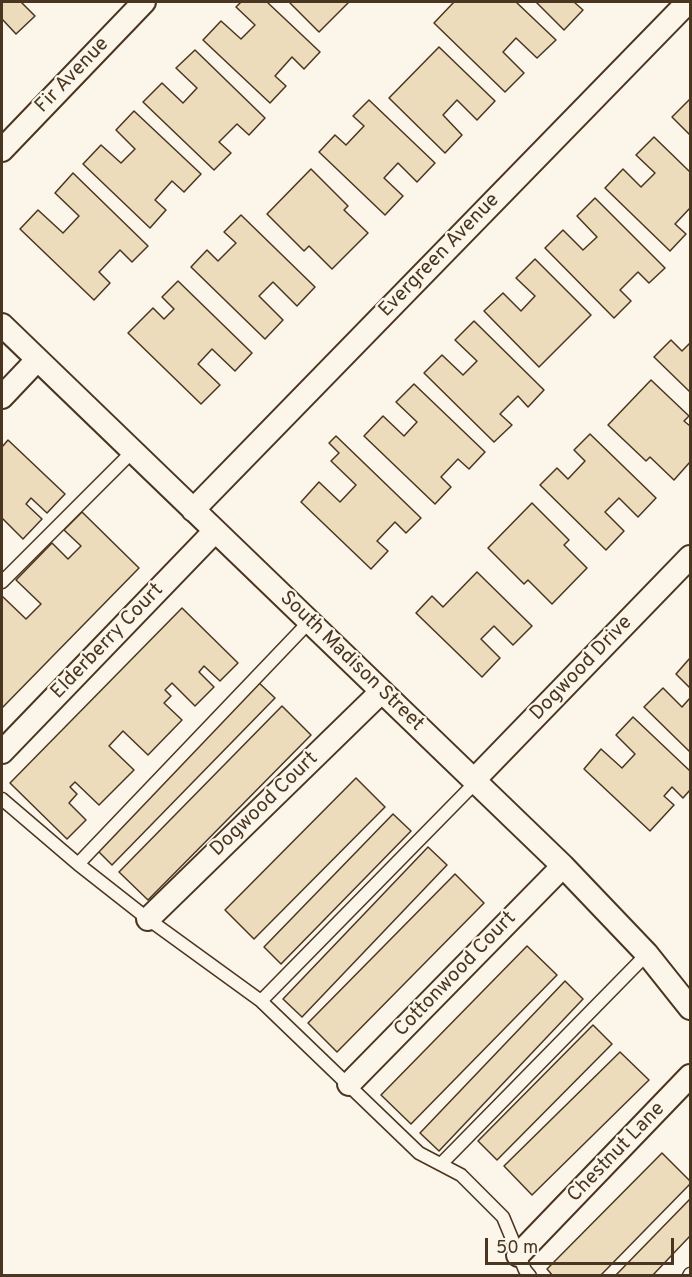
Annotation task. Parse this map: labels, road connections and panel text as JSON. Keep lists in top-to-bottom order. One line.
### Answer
{"streets":{"street":["Fir Avenue","Evergreen Avenue","Elderberry Court","South Madison Street","Dogwood Drive","Dogwood Court","Cottonwood Court","Chestnut Lane"]},"crossings":[["Evergreen Avenue","South Madison Street"],["Elderberry Court","South Madison Street"],["South Madison Street","Dogwood Drive"],["South Madison Street","Dogwood Court"],["South Madison Street","Cottonwood Court"]],"scale_bar":"50 m"}
